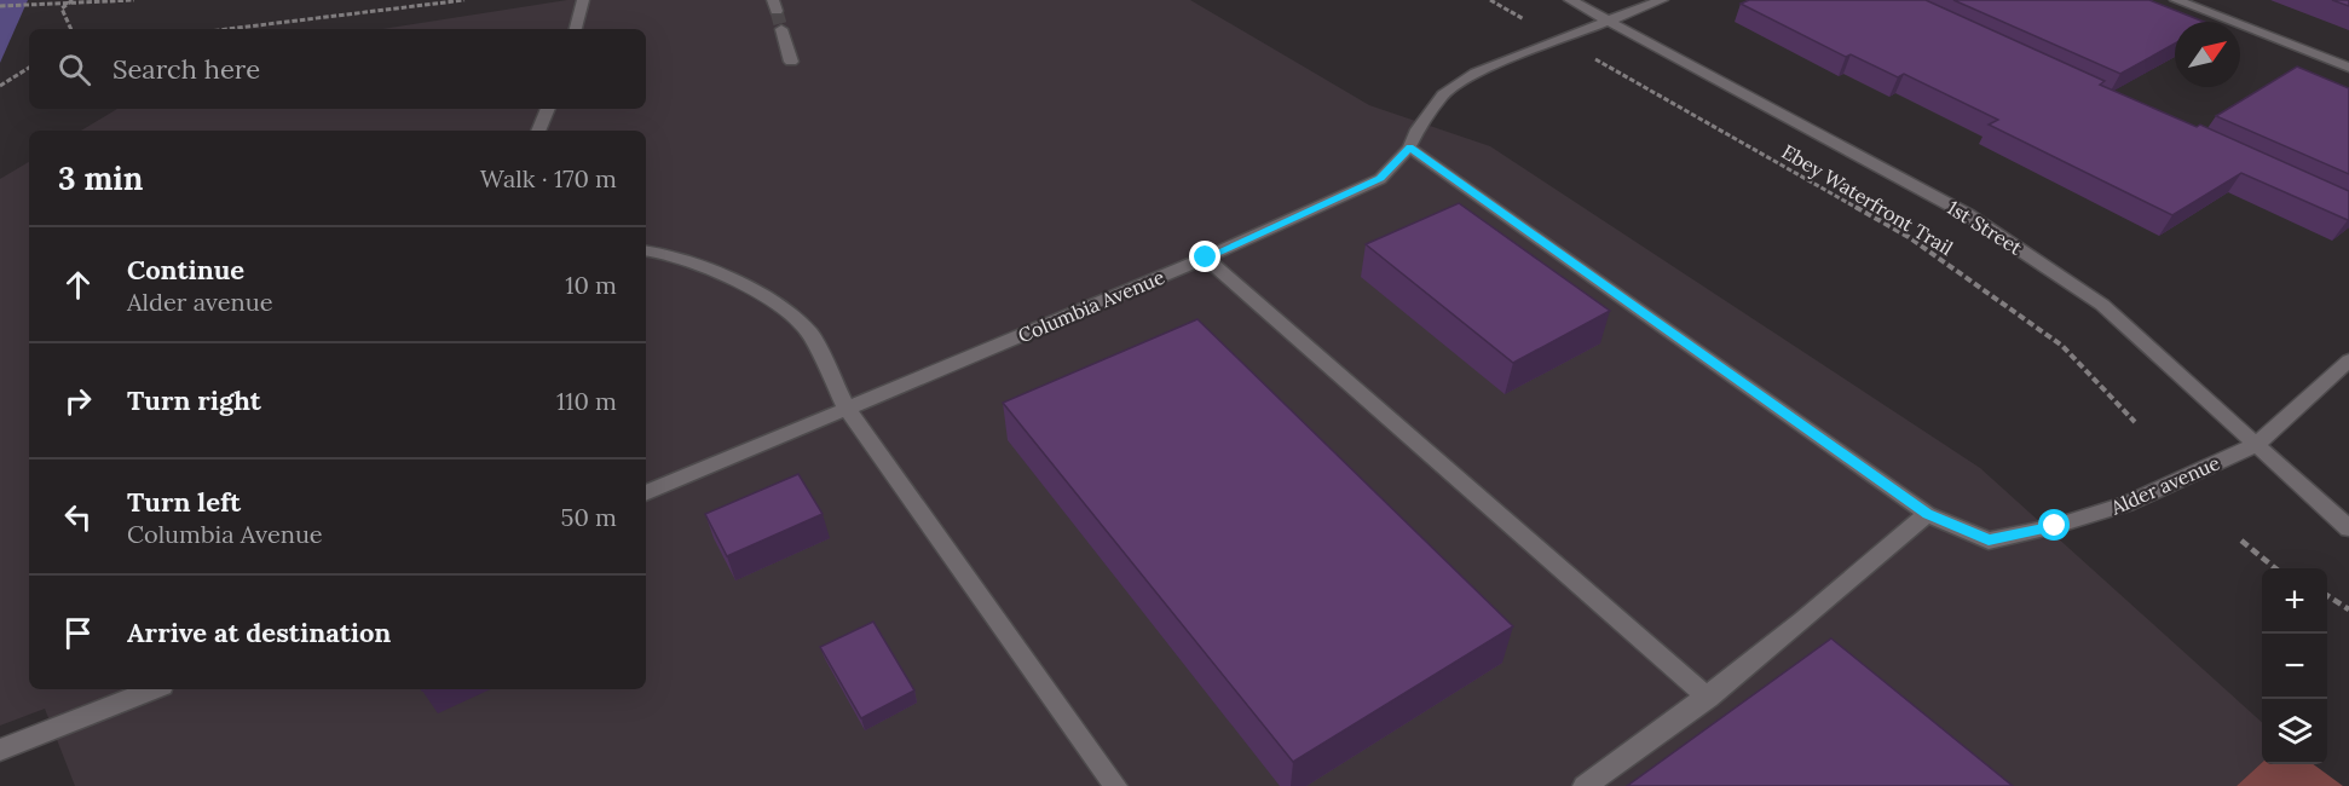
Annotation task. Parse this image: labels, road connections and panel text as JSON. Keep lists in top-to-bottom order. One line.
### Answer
{"streets":{"street":["1st Street","Columbia Avenue","Alder avenue"],"path":["Ebey Waterfront Trail"]},"crossings":[["1st Street","Columbia Avenue"],["1st Street","Alder avenue"]],"north":"top right","page":{"search":"Search here","heading":["3 min","Walk · 170 m"],"list":[["Continue","Alder avenue","10 m"],["Turn right","110 m"],["Turn left","Columbia Avenue","50 m"],"Arrive at destination"],"map_buttons":["+","−"]}}
